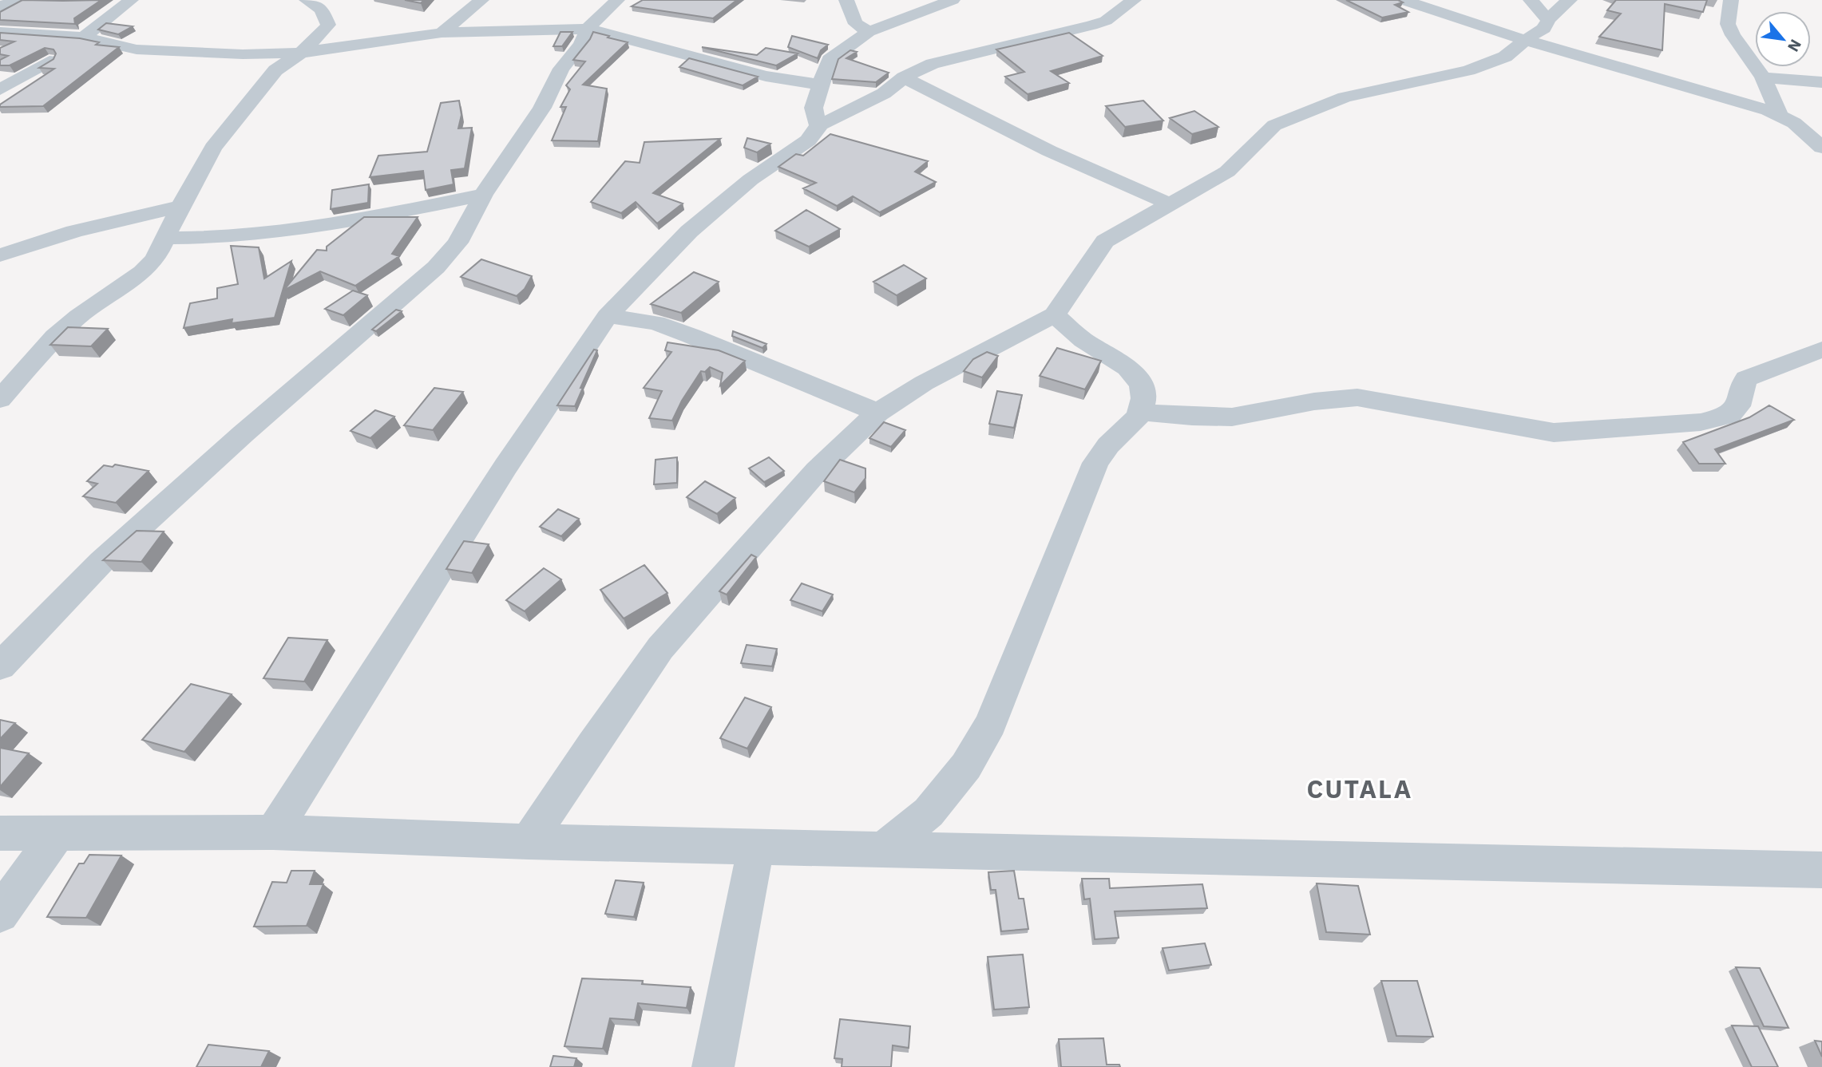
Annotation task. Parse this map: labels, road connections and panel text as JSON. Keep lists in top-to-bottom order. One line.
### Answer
{"districts":["CUTALA"],"north":"bottom right"}
